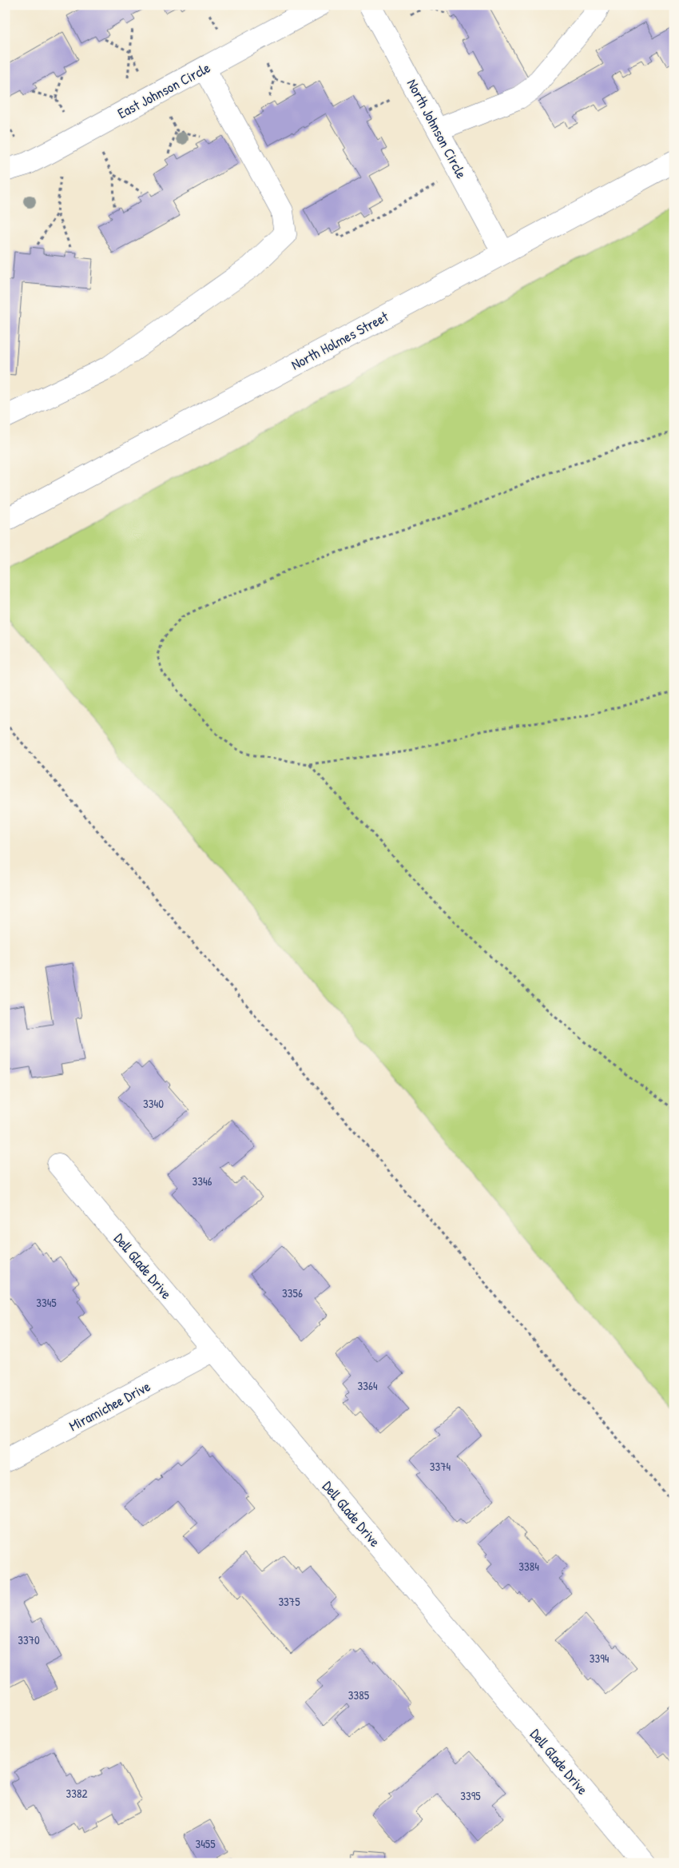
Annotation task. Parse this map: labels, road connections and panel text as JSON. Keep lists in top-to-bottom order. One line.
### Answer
{"streets":{"street":["East Johnson Circle","North Johnson Circle","North Holmes Street","Dell Glade Drive","Miramichee Drive"]},"crossings":[["North Johnson Circle","North Holmes Street"],["Dell Glade Drive","Miramichee Drive"]],"house_numbers":["3340","3346","3356","3345","3364","3374","3384","3375","3370","3394","3385","3382","3395","3455"]}
